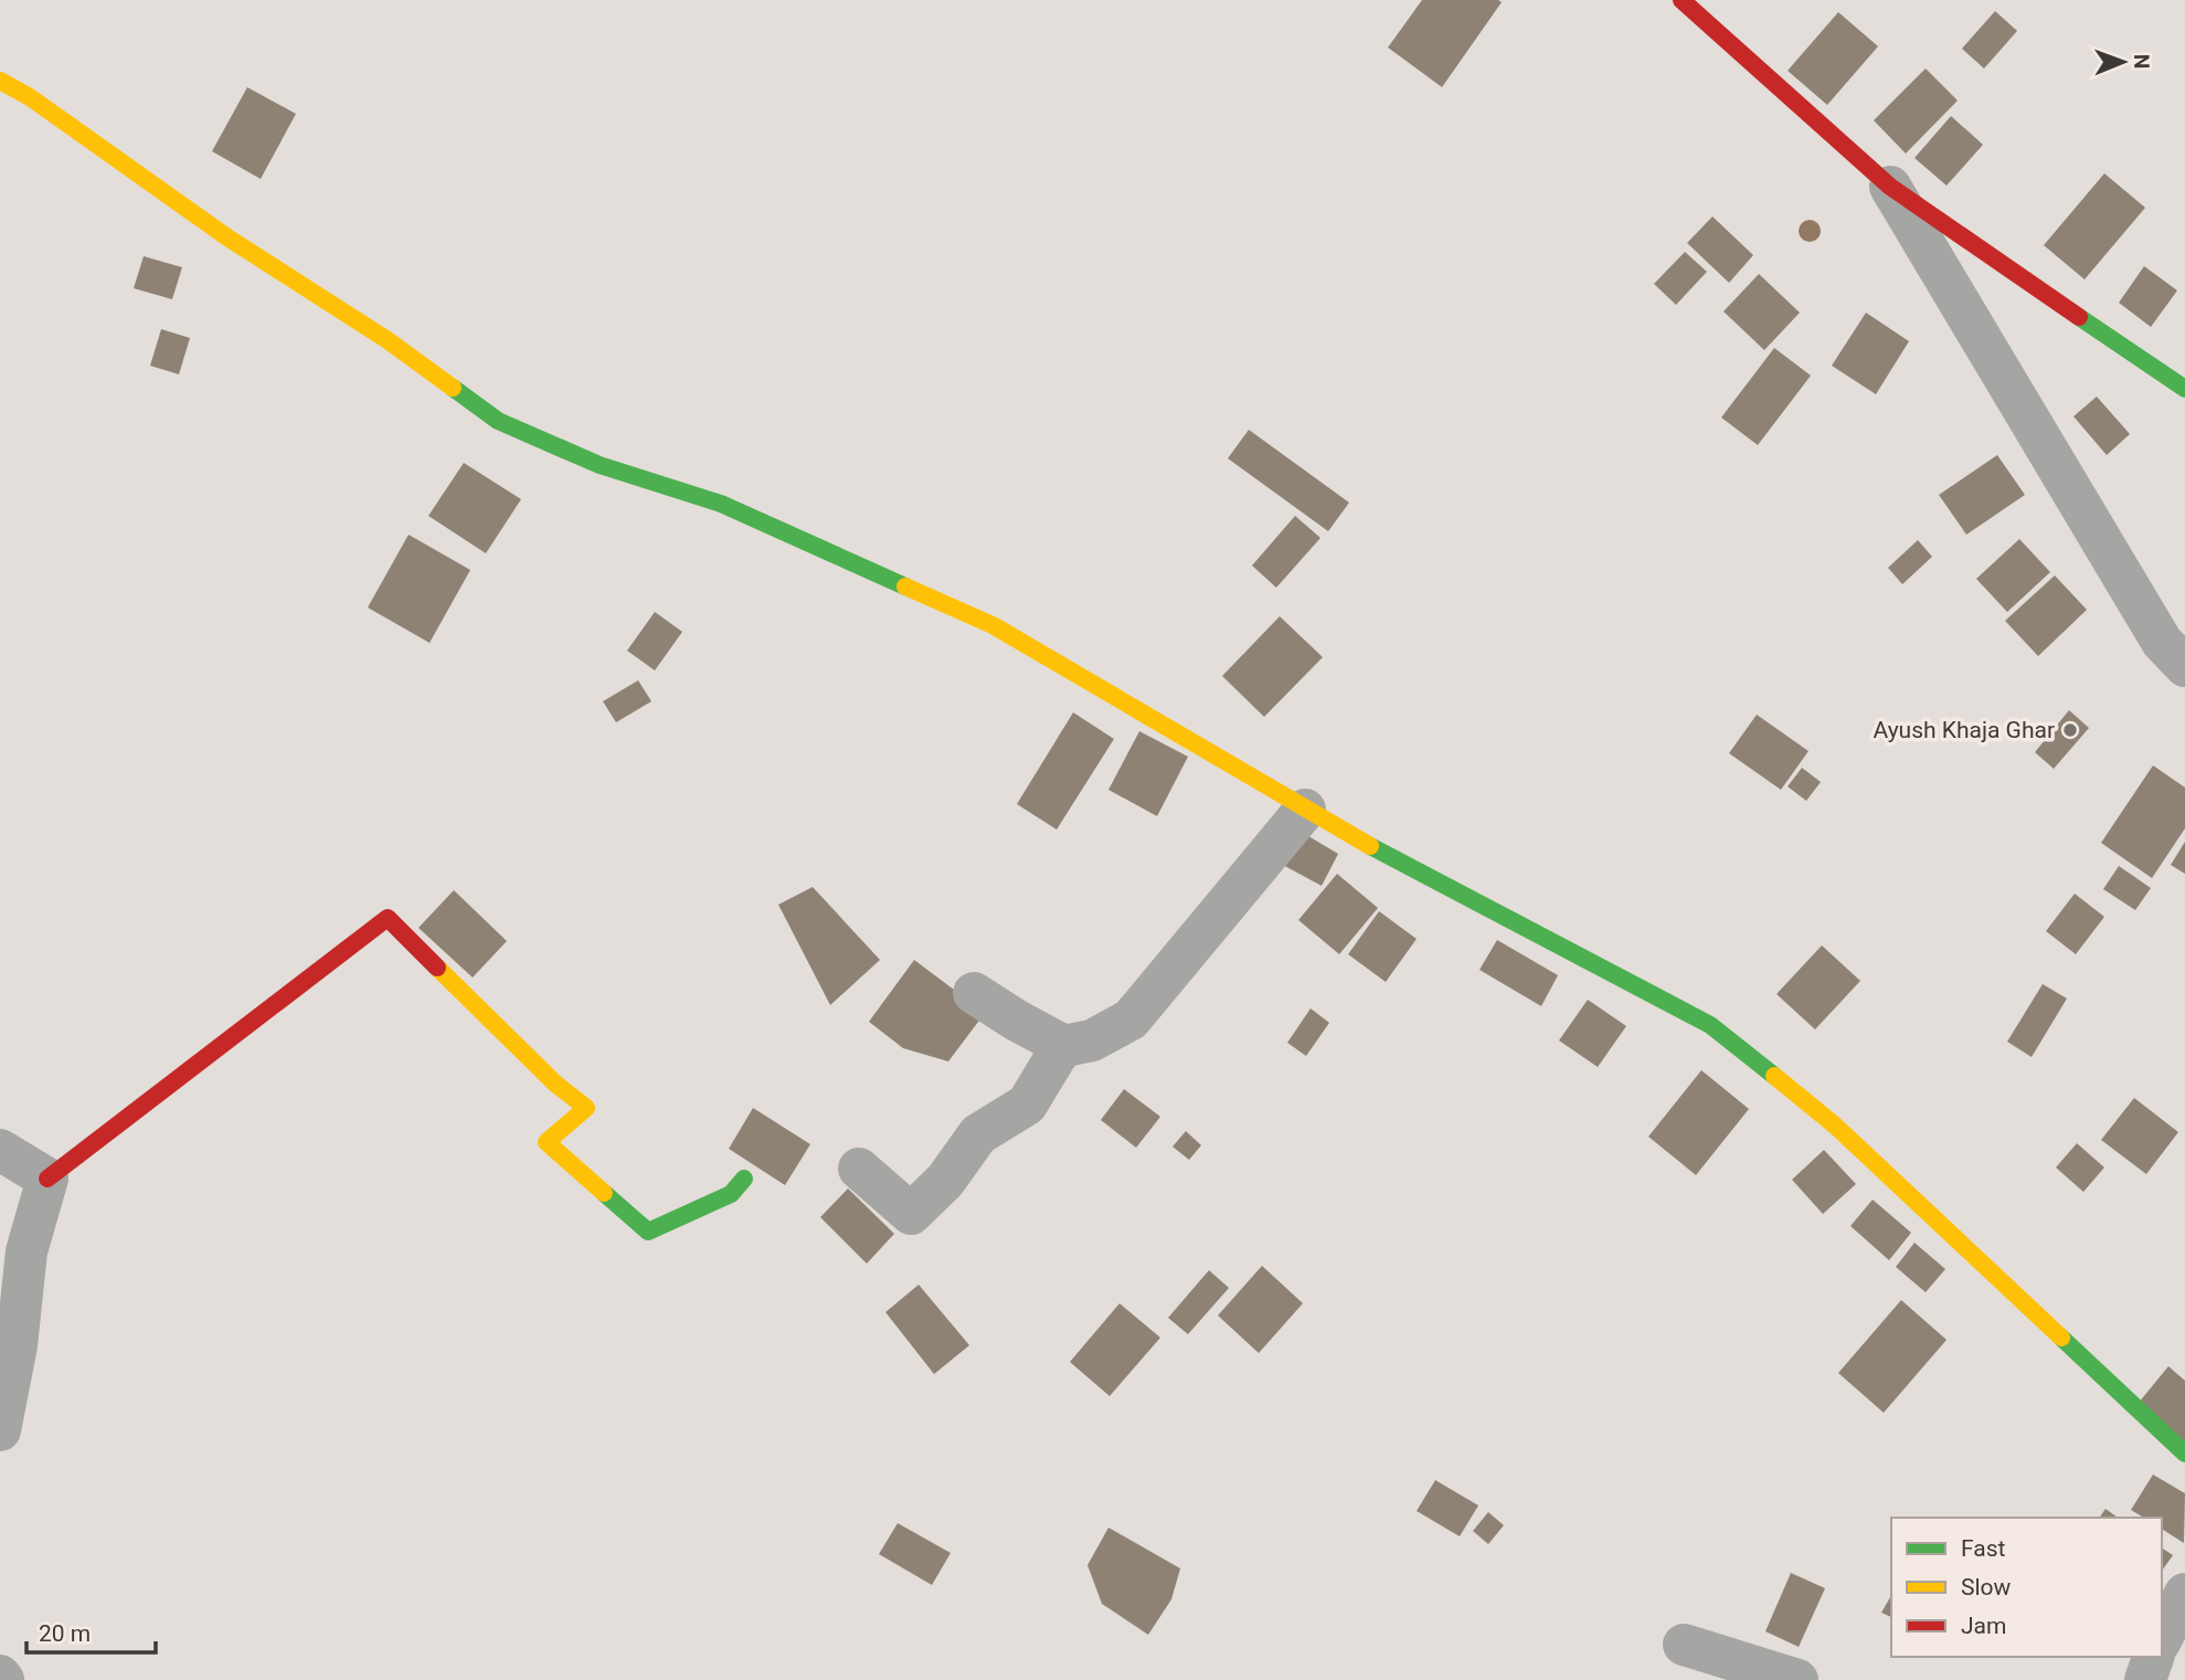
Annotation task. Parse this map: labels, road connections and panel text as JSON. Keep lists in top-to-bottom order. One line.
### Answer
{"places":["Ayush Khaja Ghar"],"legend":["Fast","Slow","Jam"],"scale_bar":"20 m","north":"right"}
